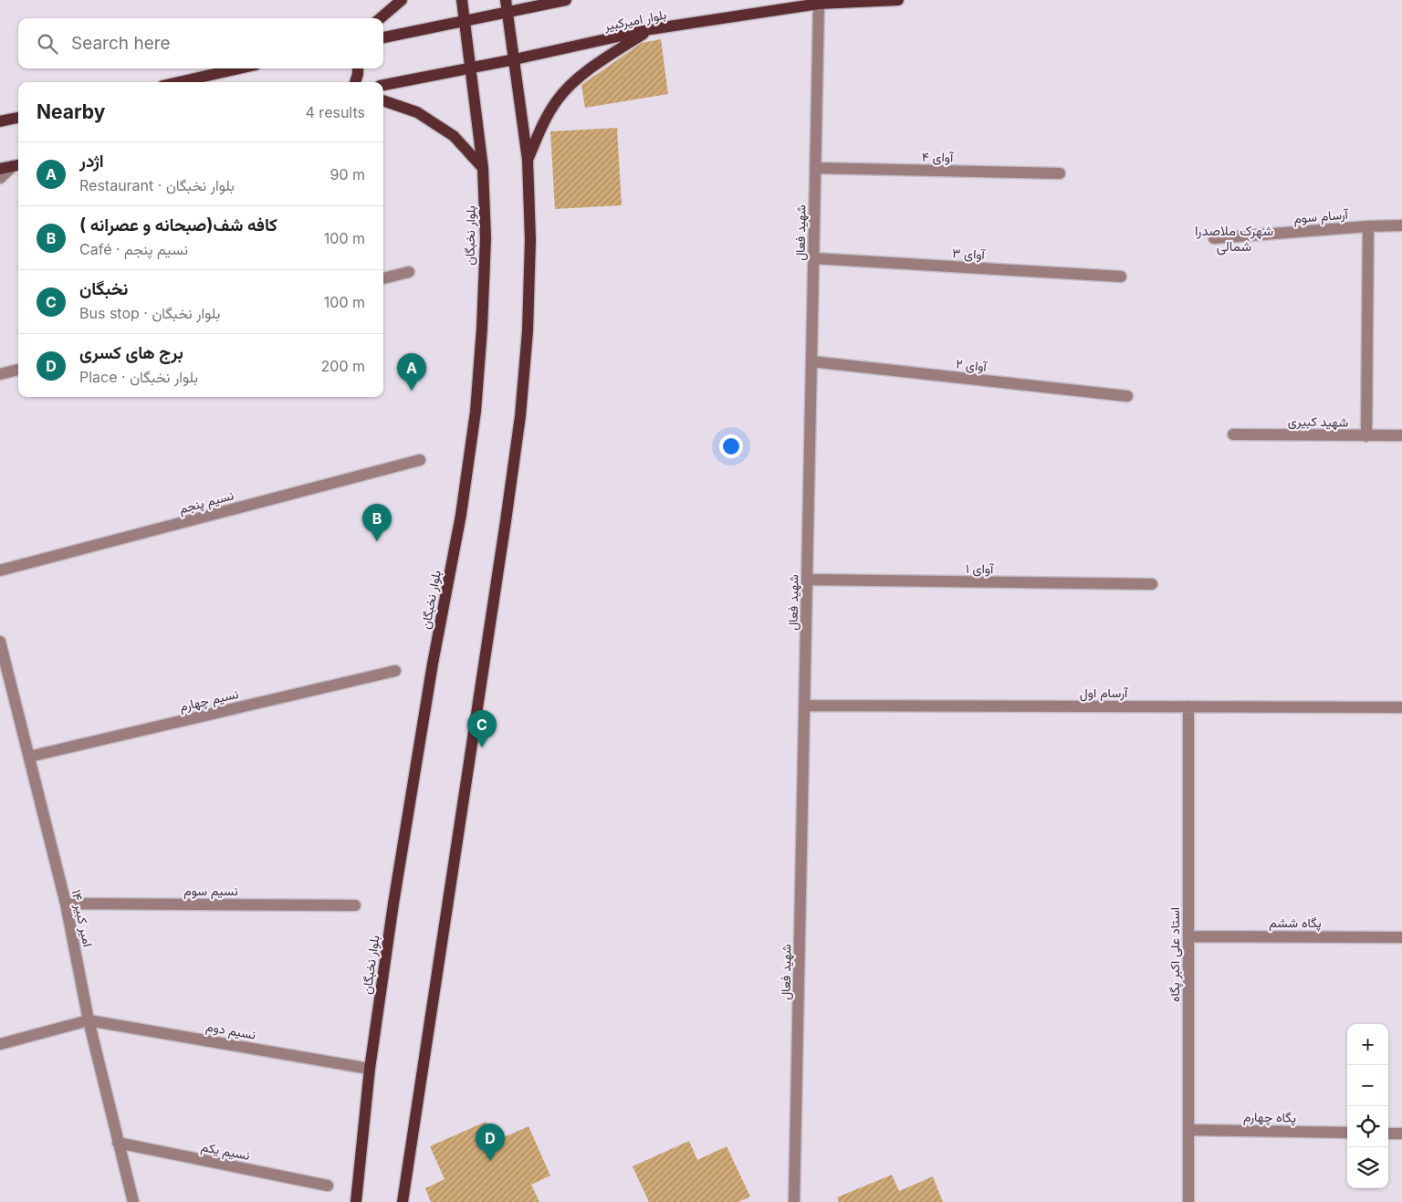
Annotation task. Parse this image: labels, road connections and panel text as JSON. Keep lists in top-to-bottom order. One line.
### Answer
{"streets":{"main road":["بلوار امیرکبیر","بلوار نخبگان"],"street":["آوای ۴","آرسام سوم","شهید فعال","آوای ۳","آوای ۲","شهید کبیری","نسیم پنجم","آوای ۱","آرسام اول","نسیم چهارم","نسیم سوم","امیر کبیر ۱۴","پگاه ششم","استاد علی اکبر پگاه","نسیم دوم","پگاه چهارم","نسیم یکم"]},"crossings":[["بلوار امیرکبیر","شهید فعال"],["بلوار امیرکبیر","بلوار نخبگان"],["آوای ۴","شهید فعال"],["شهید فعال","آوای ۳"],["شهید فعال","آوای ۲"],["شهید فعال","آوای ۱"],["شهید فعال","آرسام اول"],["بلوار نخبگان","نسیم دوم"],["آرسام اول","استاد علی اکبر پگاه"],["نسیم چهارم","امیر کبیر ۱۴"],["نسیم سوم","امیر کبیر ۱۴"],["امیر کبیر ۱۴","نسیم دوم"],["امیر کبیر ۱۴","نسیم یکم"],["پگاه ششم","استاد علی اکبر پگاه"],["استاد علی اکبر پگاه","پگاه چهارم"]],"districts":["شهرک ملاصدرا شمالی"],"page":{"search":"Search here","heading":["Nearby","4 results"],"list":[{"mark":"A","name":"اژدر","note":"Restaurant · بلوار نخبگان","value":"90 m"},{"mark":"B","name":"کافه شف(صبحانه و عصرانه )","note":"Café · نسیم پنجم","value":"100 m"},{"mark":"C","name":"نخبگان","note":"Bus stop · بلوار نخبگان","value":"100 m"},{"mark":"D","name":"برج های کسری","note":"Place · بلوار نخبگان","value":"200 m"}],"pins":["A","B","C","D"],"map_buttons":["+","−"]}}
